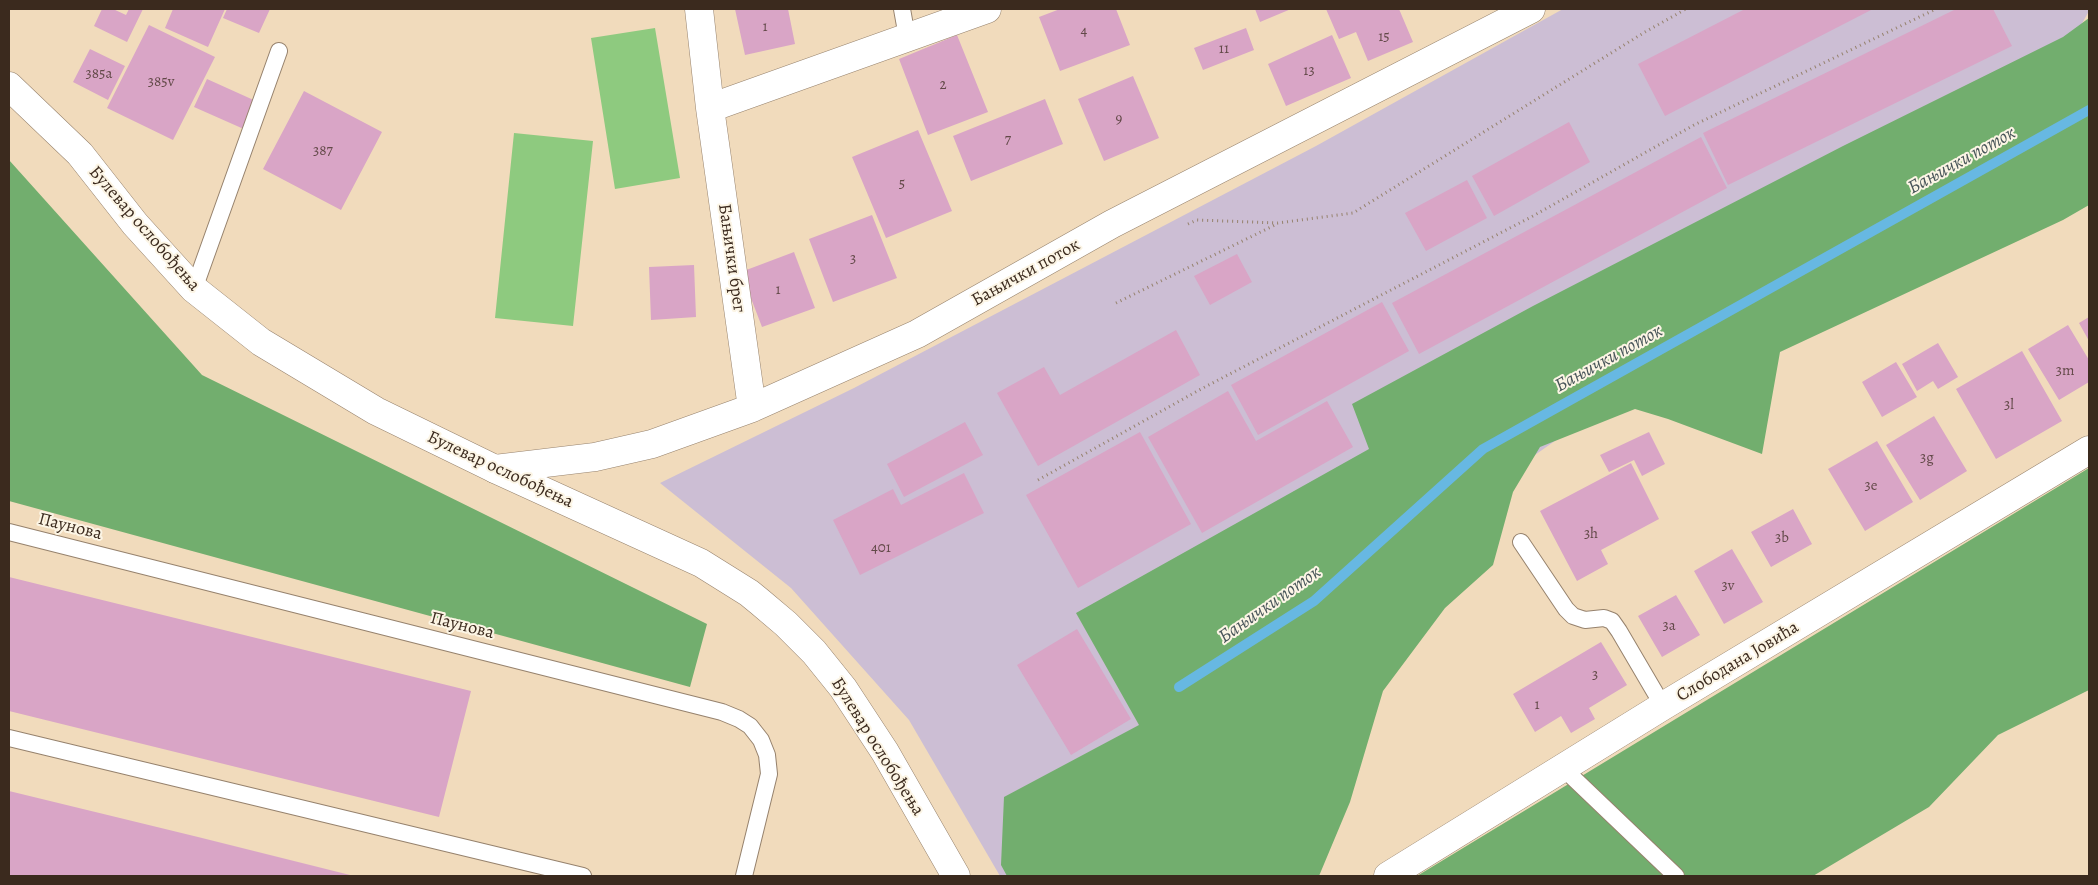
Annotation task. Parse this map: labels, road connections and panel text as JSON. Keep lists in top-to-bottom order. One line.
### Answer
{"streets":{"street":["Булевар ослобођења","Бањички брег","Бањички поток","Слободана Јовића"],"lane":["Паунова"]},"crossings":[["Булевар ослобођења","Бањички поток"],["Бањички брег","Бањички поток"]],"water":["Бањички поток"],"house_numbers":["1","4","15","11","13","385a","385v","2","9","7","387","5","3","1","3m","3l","3g","3e","3h","3b","401","3v","3a","3","1"]}
